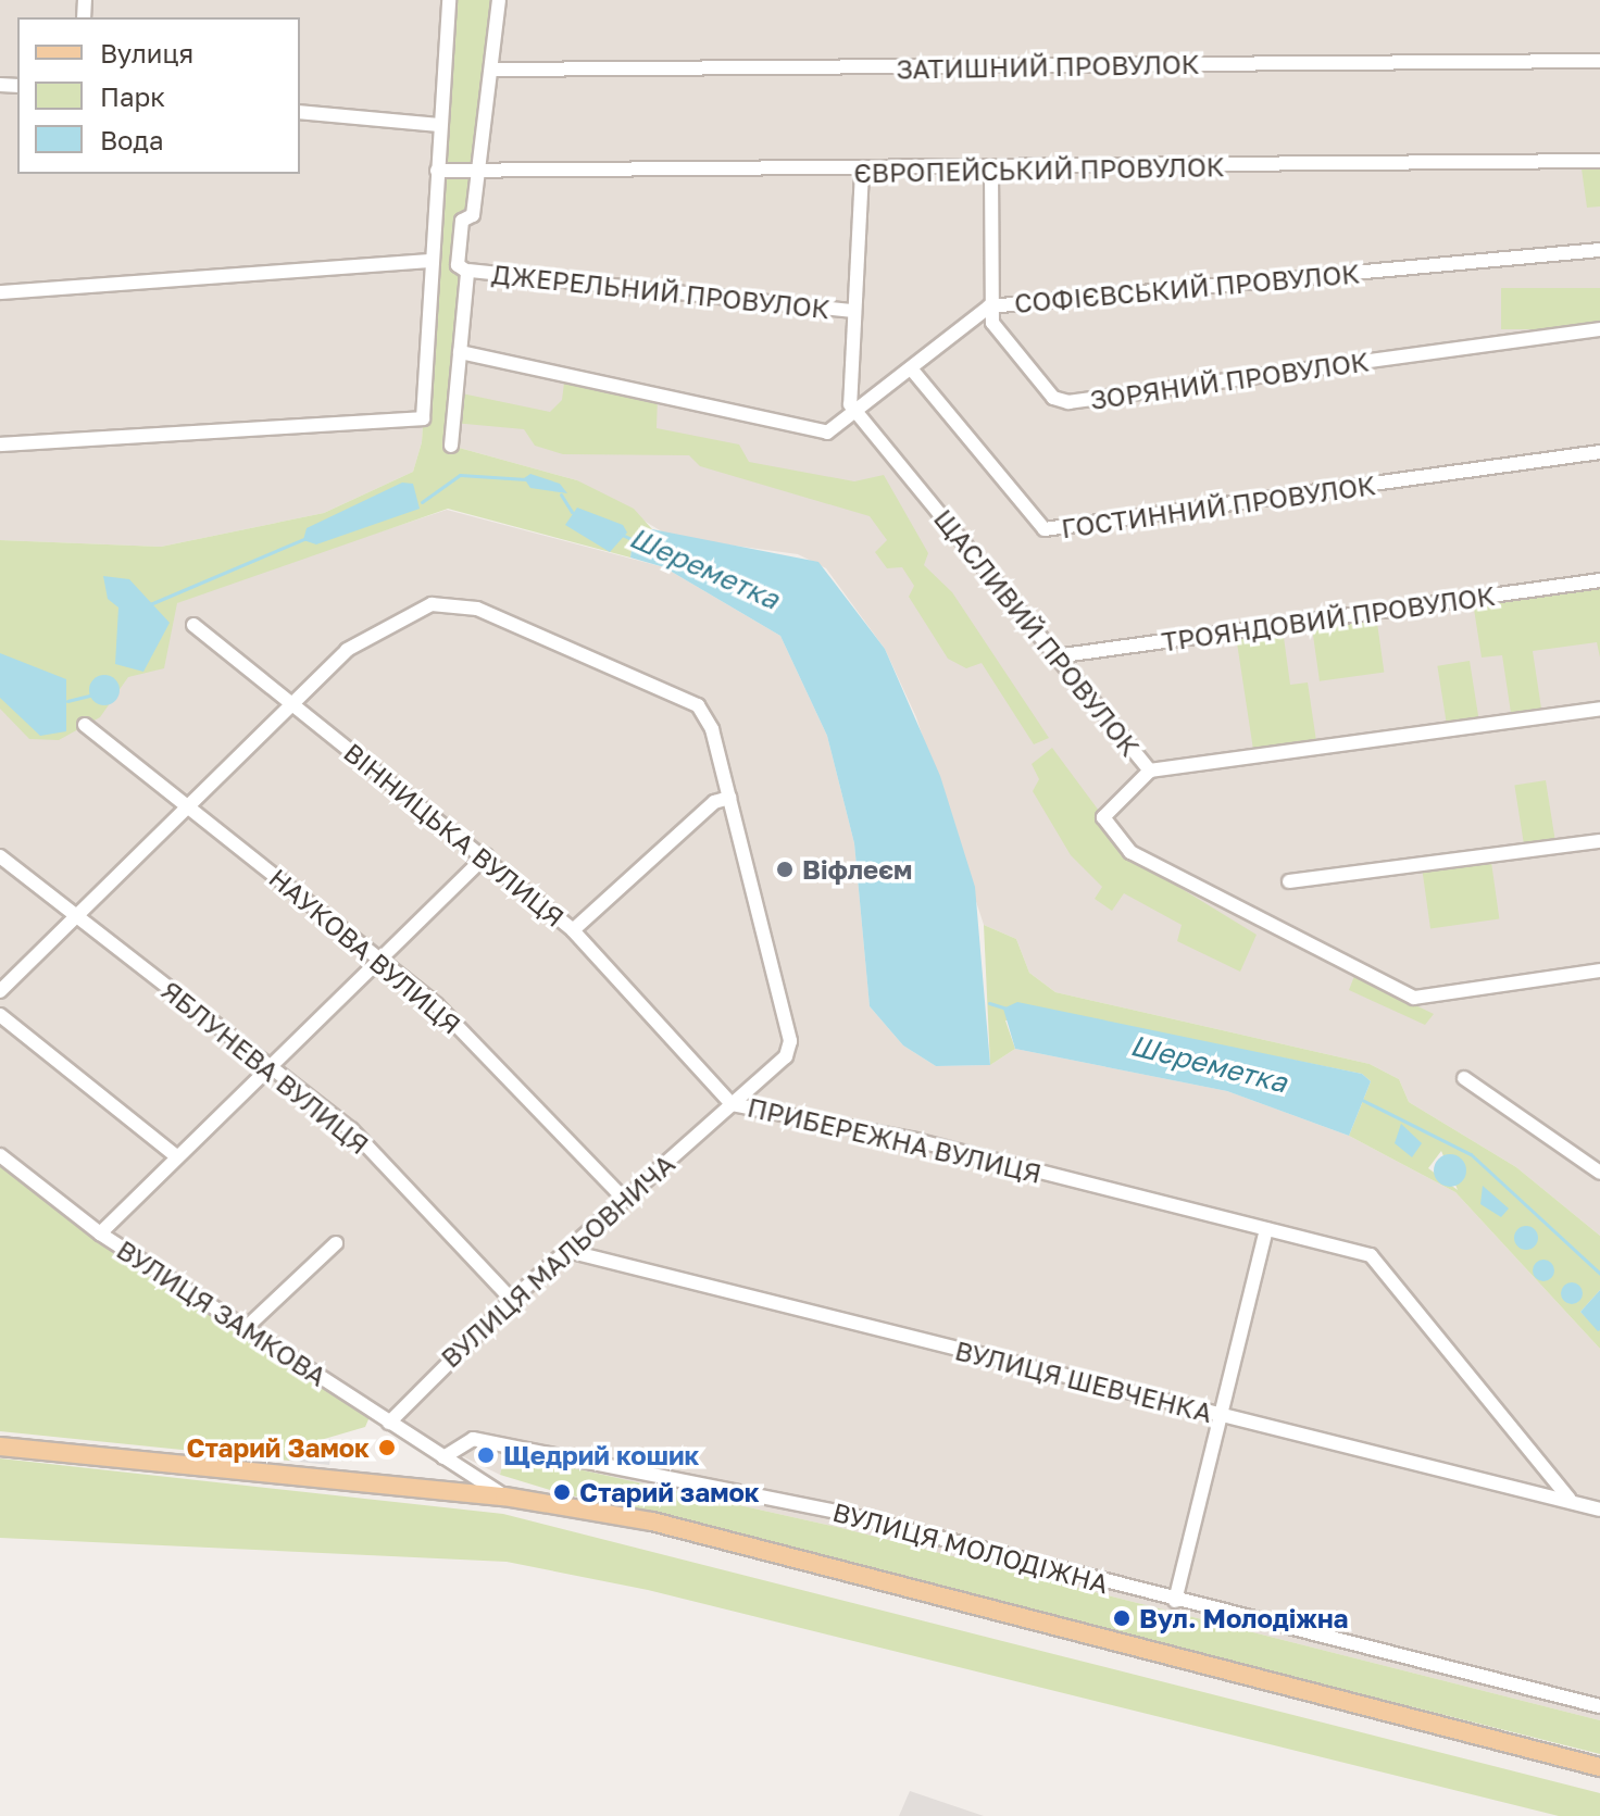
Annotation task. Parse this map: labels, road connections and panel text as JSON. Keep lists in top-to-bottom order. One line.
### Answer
{"streets":{"street":["ЗАТИШНИЙ ПРОВУЛОК","ЄВРОПЕЙСЬКИЙ ПРОВУЛОК","СОФІЄВСЬКИЙ ПРОВУЛОК","ДЖЕРЕЛЬНИЙ ПРОВУЛОК","ЗОРЯНИЙ ПРОВУЛОК","ГОСТИННИЙ ПРОВУЛОК","ТРОЯНДОВИЙ ПРОВУЛОК","ЩАСЛИВИЙ ПРОВУЛОК","ВІННИЦЬКА ВУЛИЦЯ","НАУКОВА ВУЛИЦЯ","ЯБЛУНЕВА ВУЛИЦЯ","ПРИБЕРЕЖНА ВУЛИЦЯ","ВУЛИЦЯ МАЛЬОВНИЧА","ВУЛИЦЯ ЗАМКОВА","ВУЛИЦЯ ШЕВЧЕНКА","ВУЛИЦЯ МОЛОДІЖНА"]},"crossings":[["ЄВРОПЕЙСЬКИЙ ПРОВУЛОК","ЩАСЛИВИЙ ПРОВУЛОК"],["СОФІЄВСЬКИЙ ПРОВУЛОК","ЗОРЯНИЙ ПРОВУЛОК"],["СОФІЄВСЬКИЙ ПРОВУЛОК","ГОСТИННИЙ ПРОВУЛОК"],["СОФІЄВСЬКИЙ ПРОВУЛОК","ЩАСЛИВИЙ ПРОВУЛОК"],["ДЖЕРЕЛЬНИЙ ПРОВУЛОК","ЩАСЛИВИЙ ПРОВУЛОК"],["ТРОЯНДОВИЙ ПРОВУЛОК","ЩАСЛИВИЙ ПРОВУЛОК"],["ВІННИЦЬКА ВУЛИЦЯ","ПРИБЕРЕЖНА ВУЛИЦЯ"],["ВІННИЦЬКА ВУЛИЦЯ","ВУЛИЦЯ МАЛЬОВНИЧА"],["НАУКОВА ВУЛИЦЯ","ПРИБЕРЕЖНА ВУЛИЦЯ"],["НАУКОВА ВУЛИЦЯ","ВУЛИЦЯ МАЛЬОВНИЧА"],["ЯБЛУНЕВА ВУЛИЦЯ","ПРИБЕРЕЖНА ВУЛИЦЯ"],["ЯБЛУНЕВА ВУЛИЦЯ","ВУЛИЦЯ МАЛЬОВНИЧА"],["ПРИБЕРЕЖНА ВУЛИЦЯ","ВУЛИЦЯ МАЛЬОВНИЧА"],["ПРИБЕРЕЖНА ВУЛИЦЯ","ВУЛИЦЯ ШЕВЧЕНКА"],["ВУЛИЦЯ МАЛЬОВНИЧА","ВУЛИЦЯ ЗАМКОВА"],["ВУЛИЦЯ МАЛЬОВНИЧА","ВУЛИЦЯ ШЕВЧЕНКА"],["ВУЛИЦЯ ЗАМКОВА","ВУЛИЦЯ МОЛОДІЖНА"]],"water":["Шереметка"],"places":["Віфлеєм","Старий Замок","Щедрий кошик","Старий замок","Вул. Молодіжна"],"legend":["Вулиця","Парк","Вода"]}
